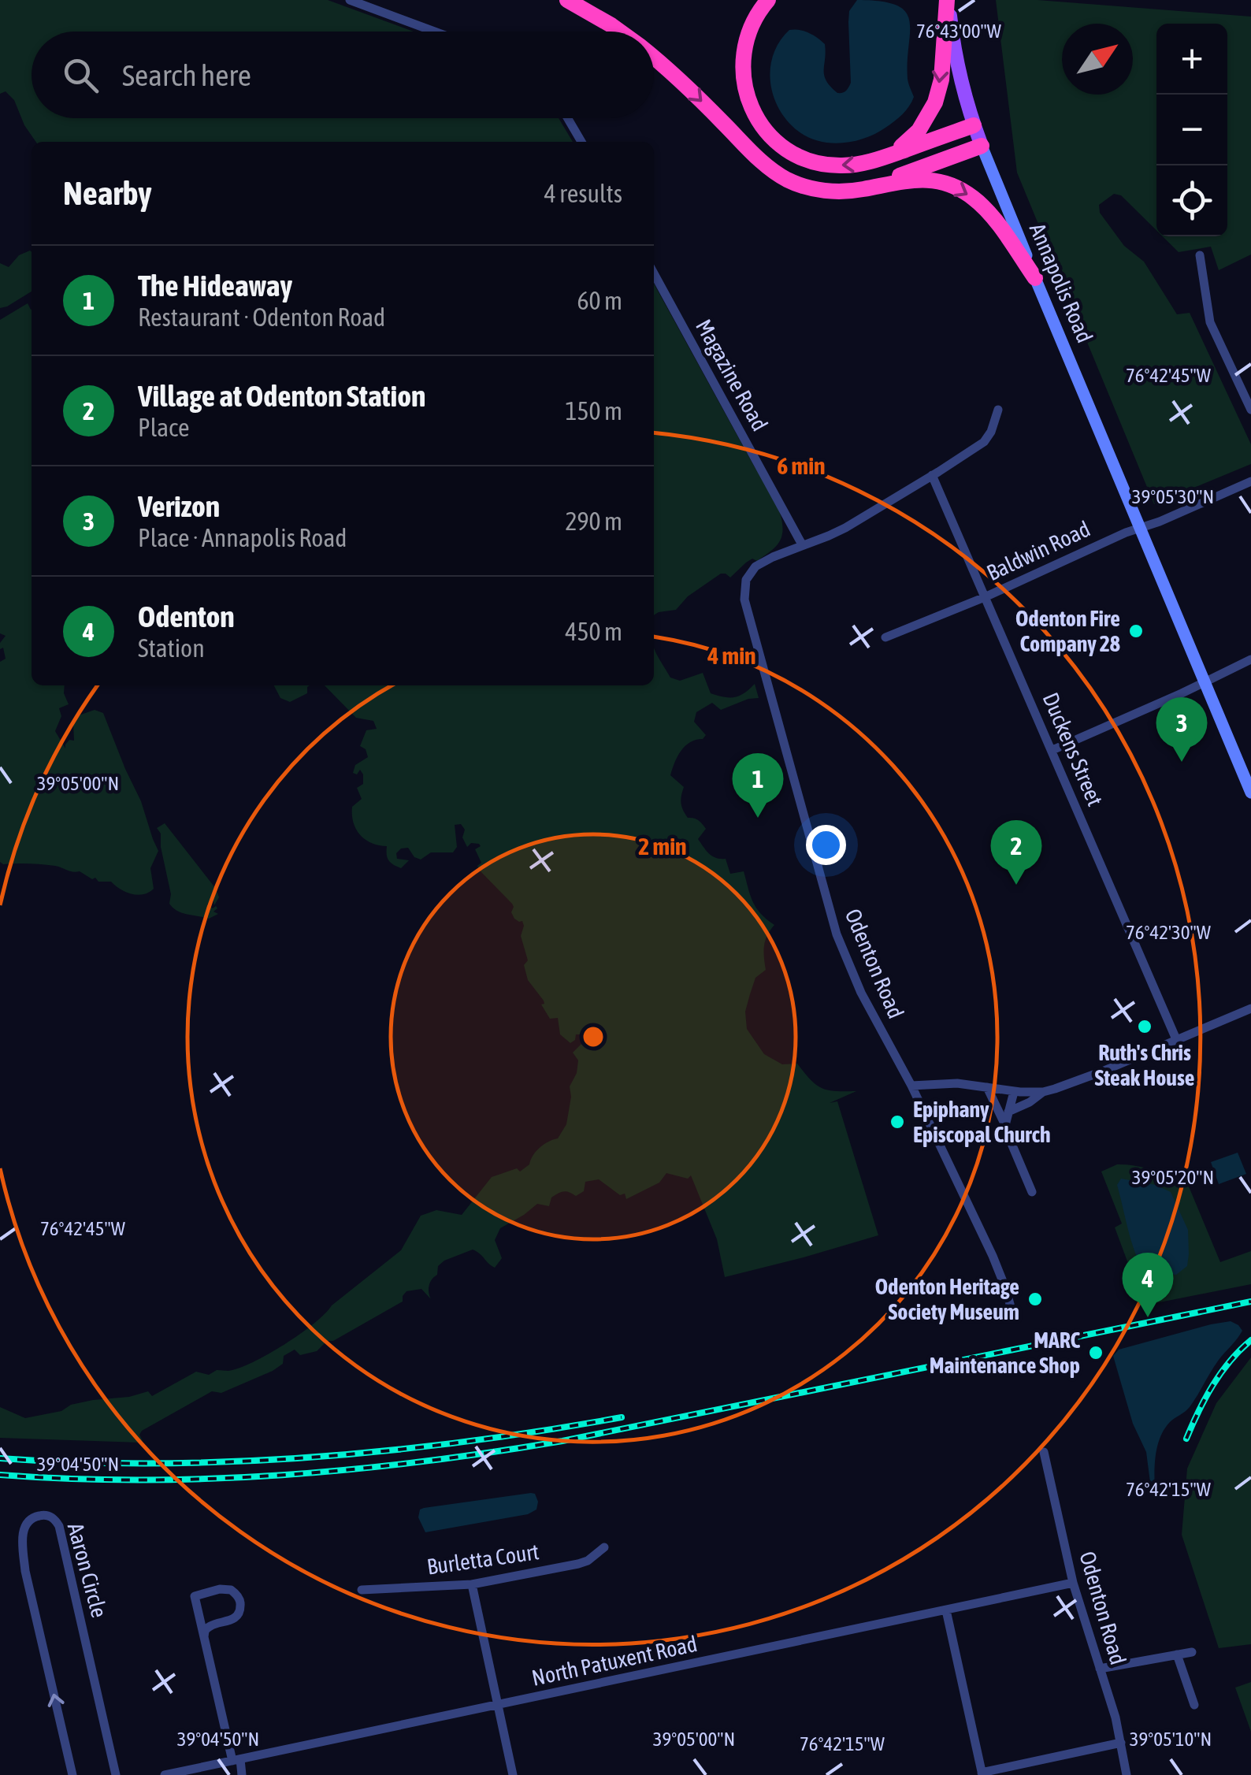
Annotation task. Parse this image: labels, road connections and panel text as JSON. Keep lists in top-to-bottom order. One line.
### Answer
{"streets":{"main road":["Annapolis Road"],"street":["Magazine Road","Baldwin Road","Duckens Street","Odenton Road","Burletta Court","Aaron Circle","North Patuxent Road"]},"crossings":[["Annapolis Road","Baldwin Road"],["Magazine Road","Odenton Road"],["Baldwin Road","Duckens Street"],["Duckens Street","Odenton Road"],["Odenton Road","North Patuxent Road"]],"places":["Odenton Fire Company 28","Ruth's Chris Steak House","Epiphany Episcopal Church","Odenton Heritage Society Museum","MARC Maintenance Shop"],"north":"top right","page":{"map_buttons":["+","−"],"search":"Search here","heading":["Nearby","4 results"],"list":[{"mark":"1","name":"The Hideaway","note":"Restaurant · Odenton Road","value":"60 m"},{"mark":"2","name":"Village at Odenton Station","note":"Place","value":"150 m"},{"mark":"3","name":"Verizon","note":"Place · Annapolis Road","value":"290 m"},{"mark":"4","name":"Odenton","note":"Station","value":"450 m"}],"pins":["3","1","2","4"]},"coordinates":["76°43'00\"W","76°42'45\"W","39°05'30\"N","39°05'00\"N","76°42'30\"W","39°05'20\"N","39°04'50\"N","76°42'15\"W","39°05'10\"N"],"rings":["6 min","4 min","2 min"]}
